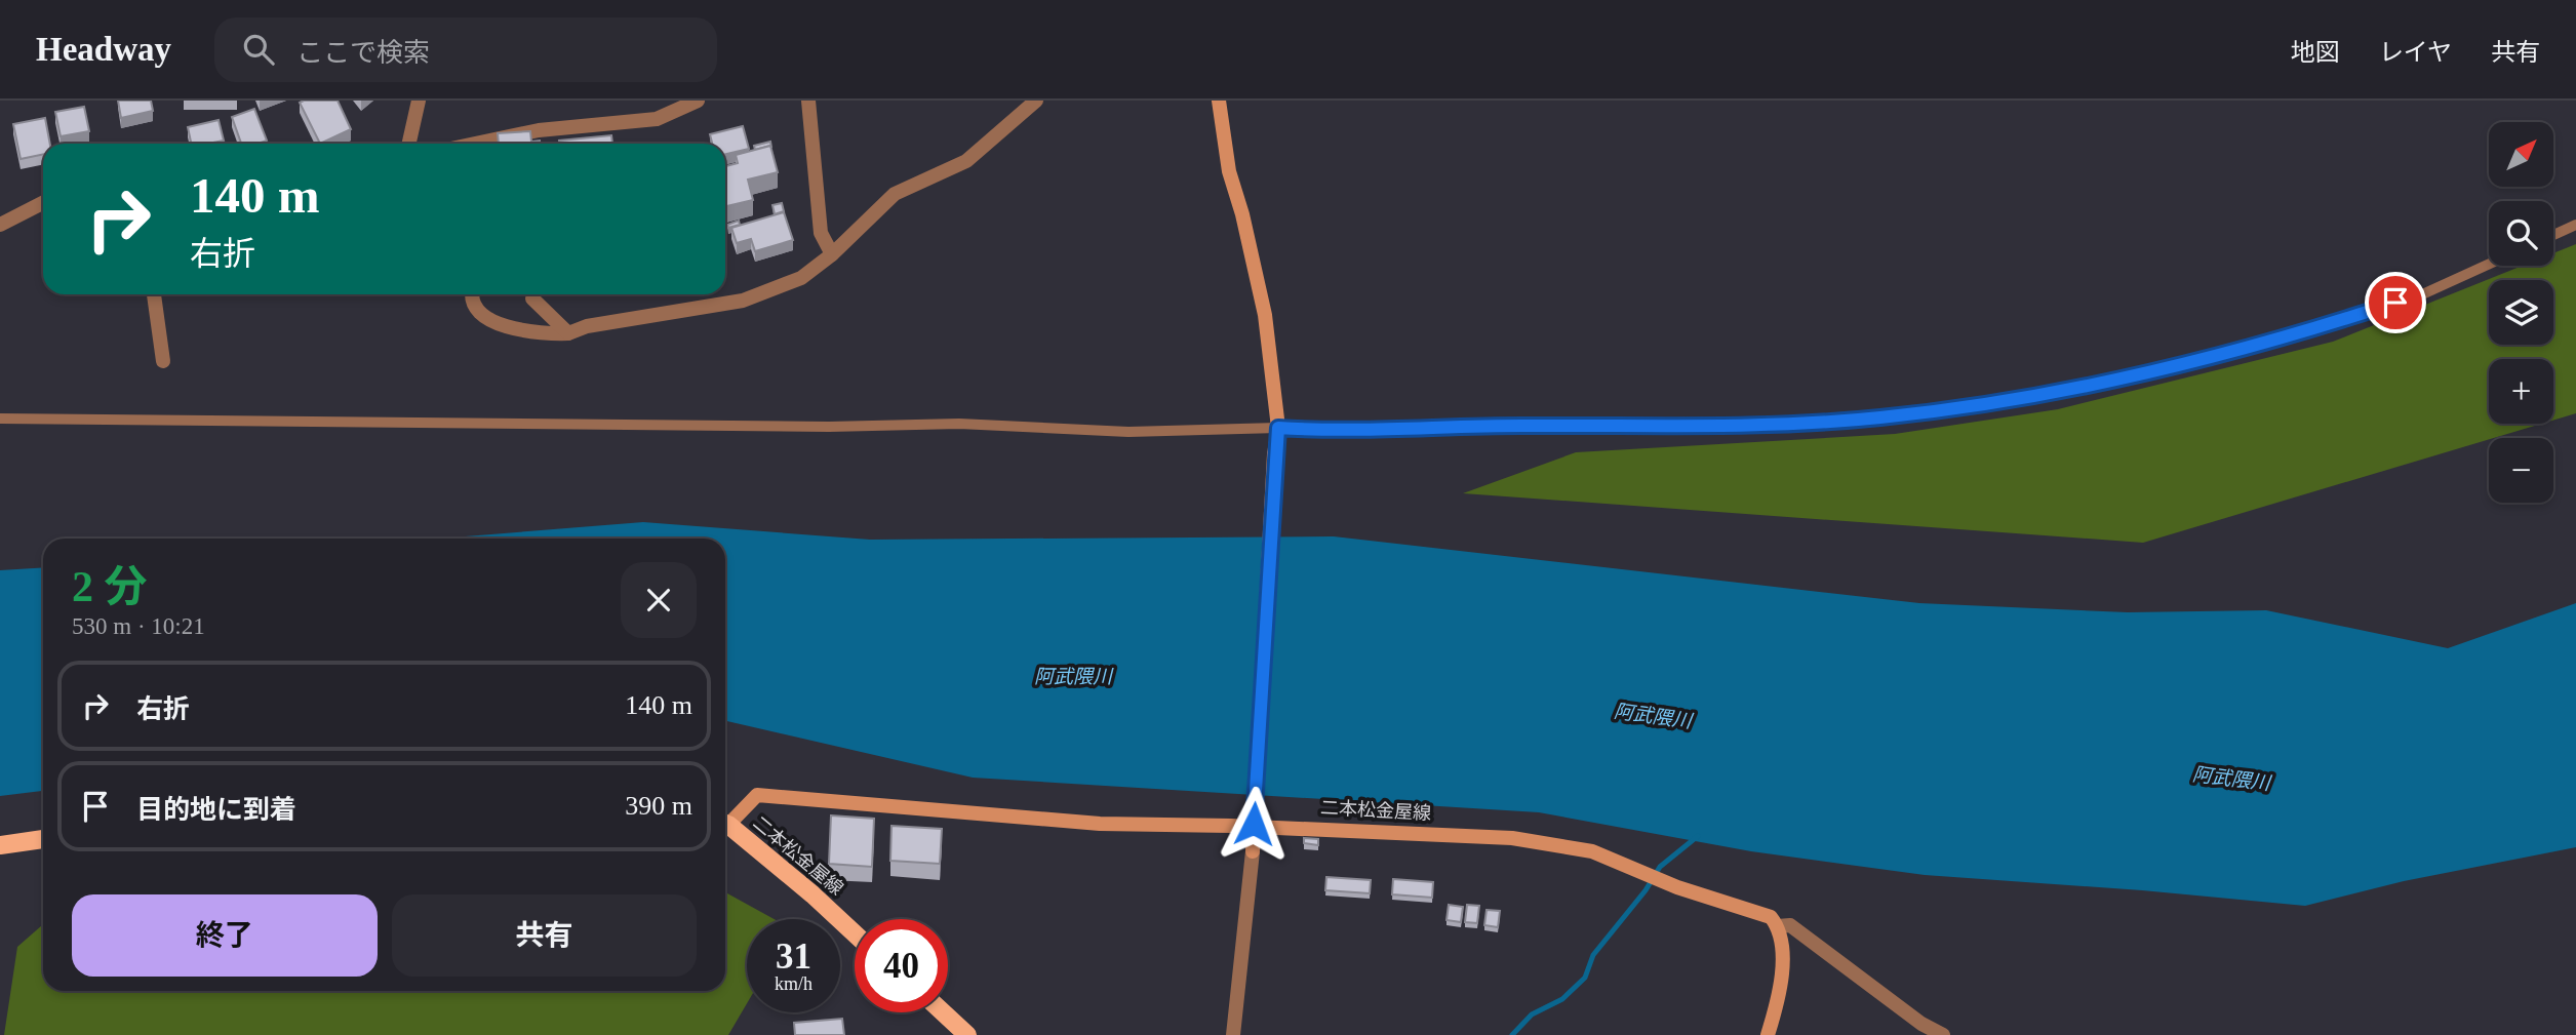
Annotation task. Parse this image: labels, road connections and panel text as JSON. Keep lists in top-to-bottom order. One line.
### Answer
{"streets":{"main road":["二本松金屋線"]},"water":["阿武隈川"],"north":"top right","page":{"header":"Headway","search":"ここで検索","nav":["地図","レイヤ","共有"],"map_buttons":["+","−"],"turn":["140 m","右折"],"heading":["2 分","530 m · 10:21"],"list":[{"name":"右折","value":"140 m"},{"name":"目的地に到着","value":"390 m"}],"buttons":["終了","共有"],"speed":"31 km/h","limit":"40"}}
